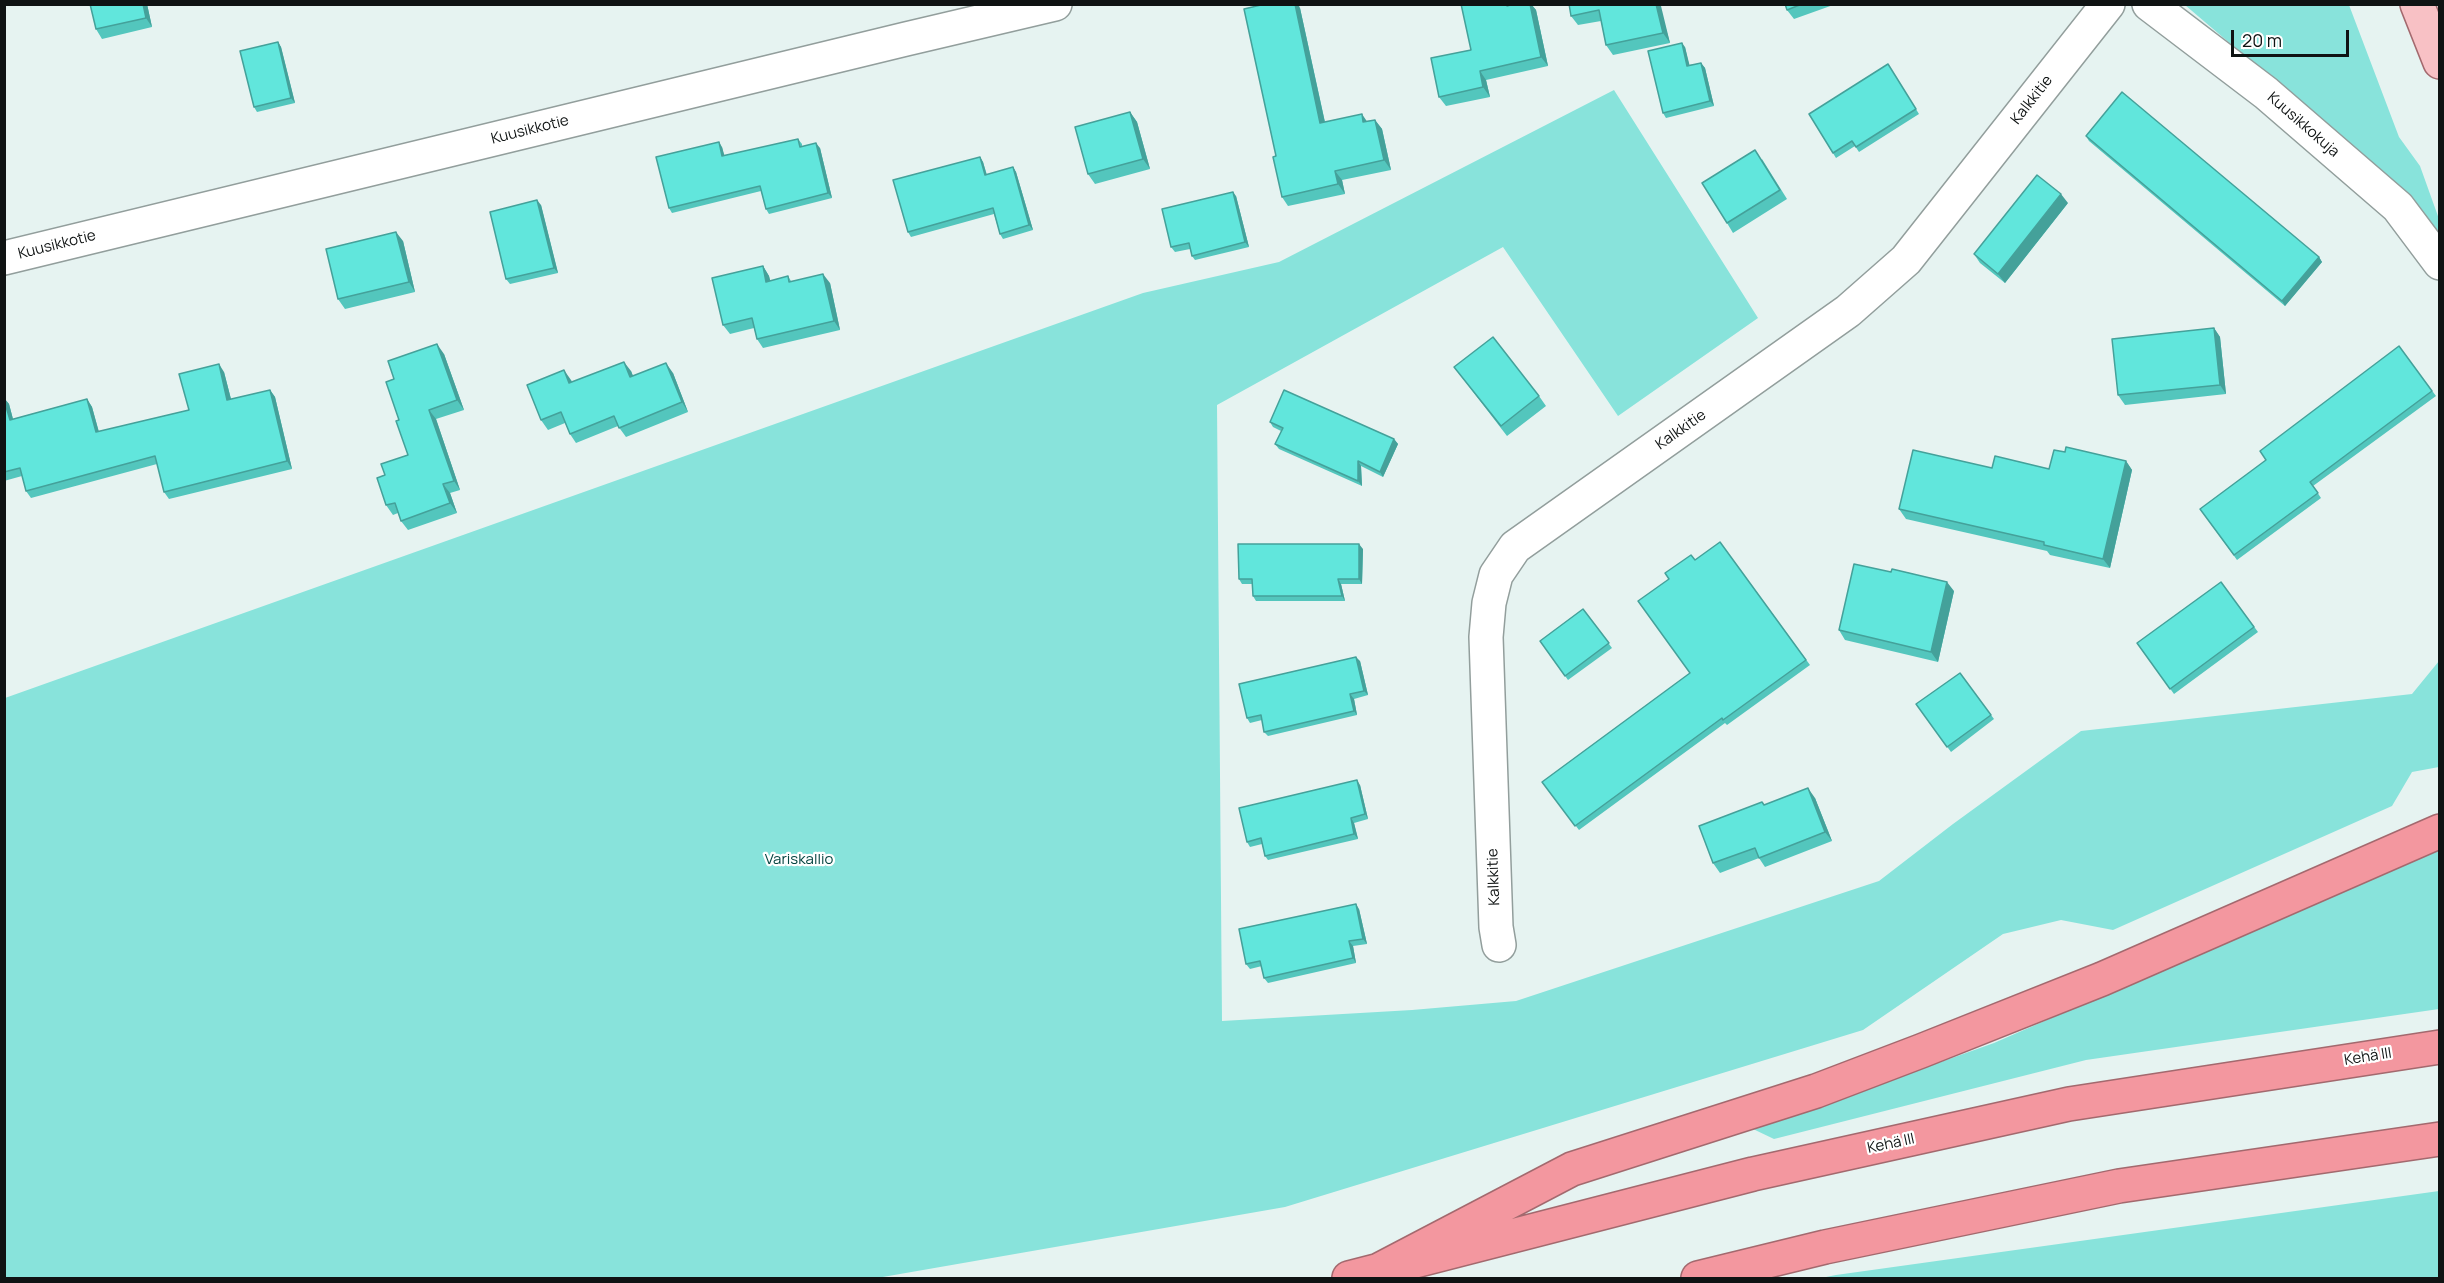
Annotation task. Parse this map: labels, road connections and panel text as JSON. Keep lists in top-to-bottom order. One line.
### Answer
{"streets":{"highway":["Kehä III"],"street":["Kalkkitie","Kuusikkokuja","Kuusikkotie"]},"parks":["Variskallio"],"scale_bar":"20 m"}
